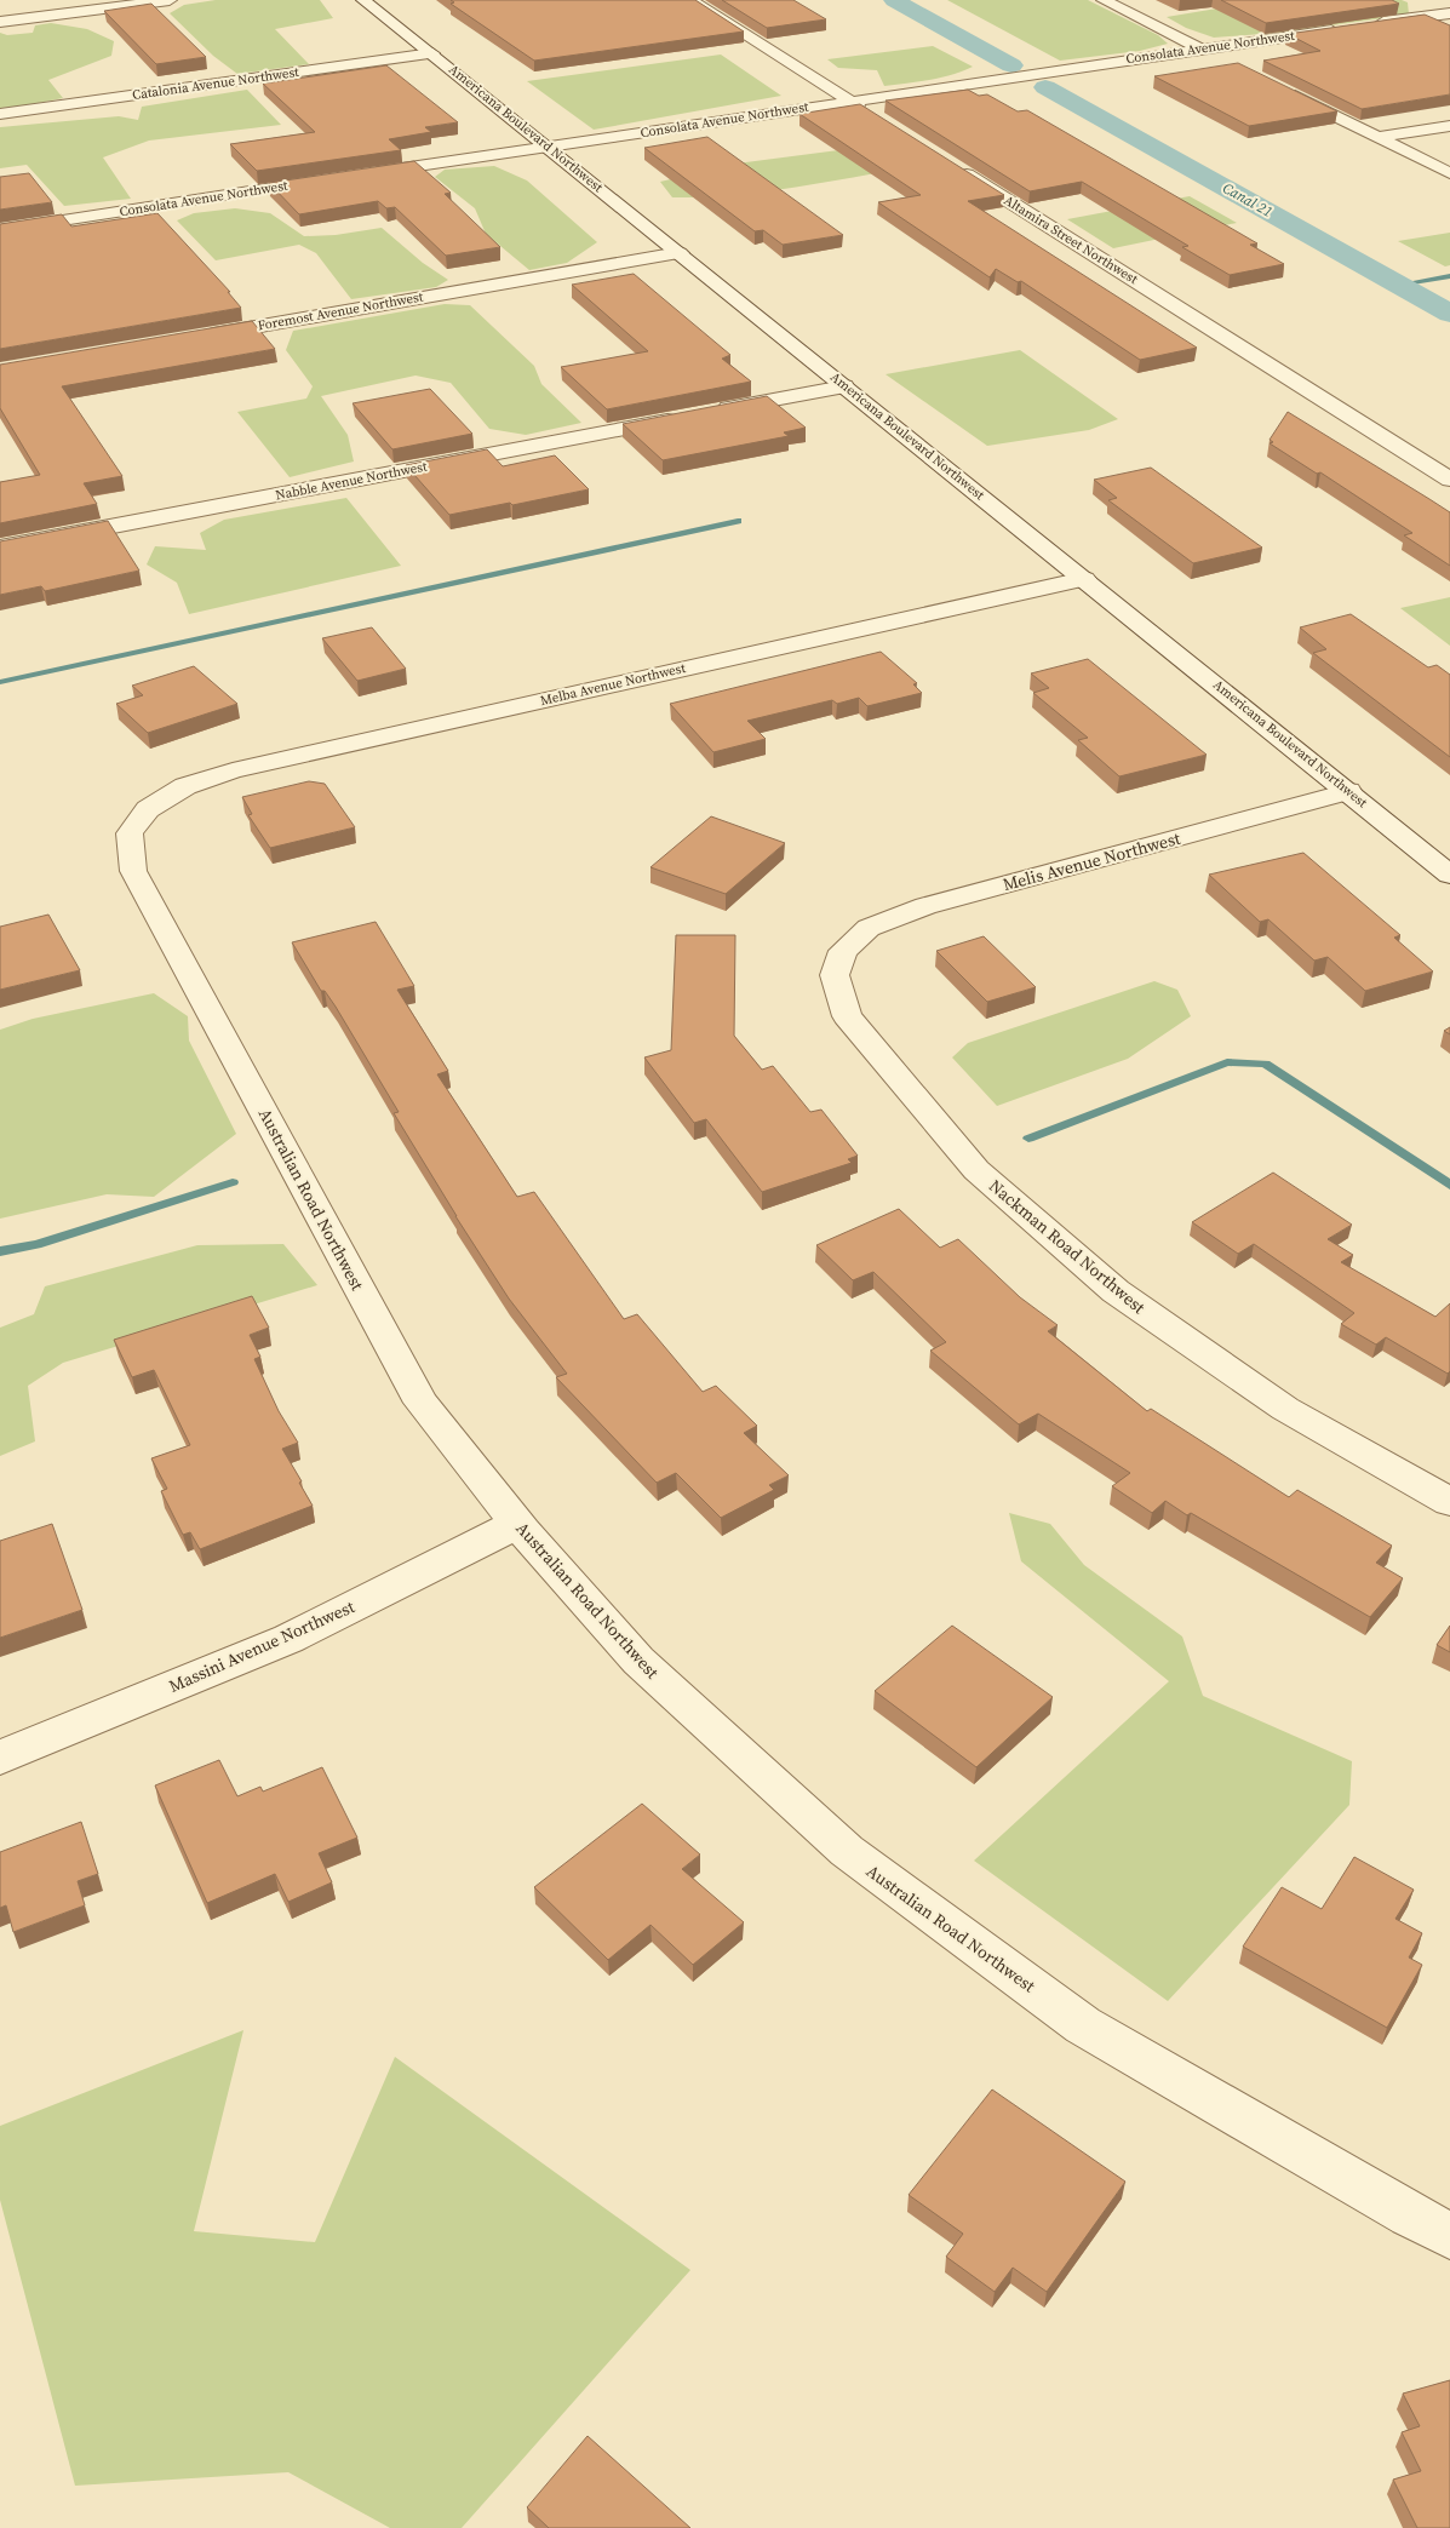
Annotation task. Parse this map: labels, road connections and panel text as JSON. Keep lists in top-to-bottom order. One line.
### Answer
{"streets":{"street":["Consolata Avenue Northwest","Catalonia Avenue Northwest","Americana Boulevard Northwest","Altamira Street Northwest","Foremost Avenue Northwest","Nabble Avenue Northwest","Melba Avenue Northwest","Melis Avenue Northwest","Australian Road Northwest","Nackman Road Northwest","Massini Avenue Northwest"]},"crossings":[["Consolata Avenue Northwest","Americana Boulevard Northwest"],["Catalonia Avenue Northwest","Americana Boulevard Northwest"],["Americana Boulevard Northwest","Foremost Avenue Northwest"],["Americana Boulevard Northwest","Nabble Avenue Northwest"],["Americana Boulevard Northwest","Melba Avenue Northwest"],["Americana Boulevard Northwest","Melis Avenue Northwest"],["Melba Avenue Northwest","Australian Road Northwest"],["Melis Avenue Northwest","Nackman Road Northwest"],["Australian Road Northwest","Massini Avenue Northwest"]],"water":["Canal 21"]}
